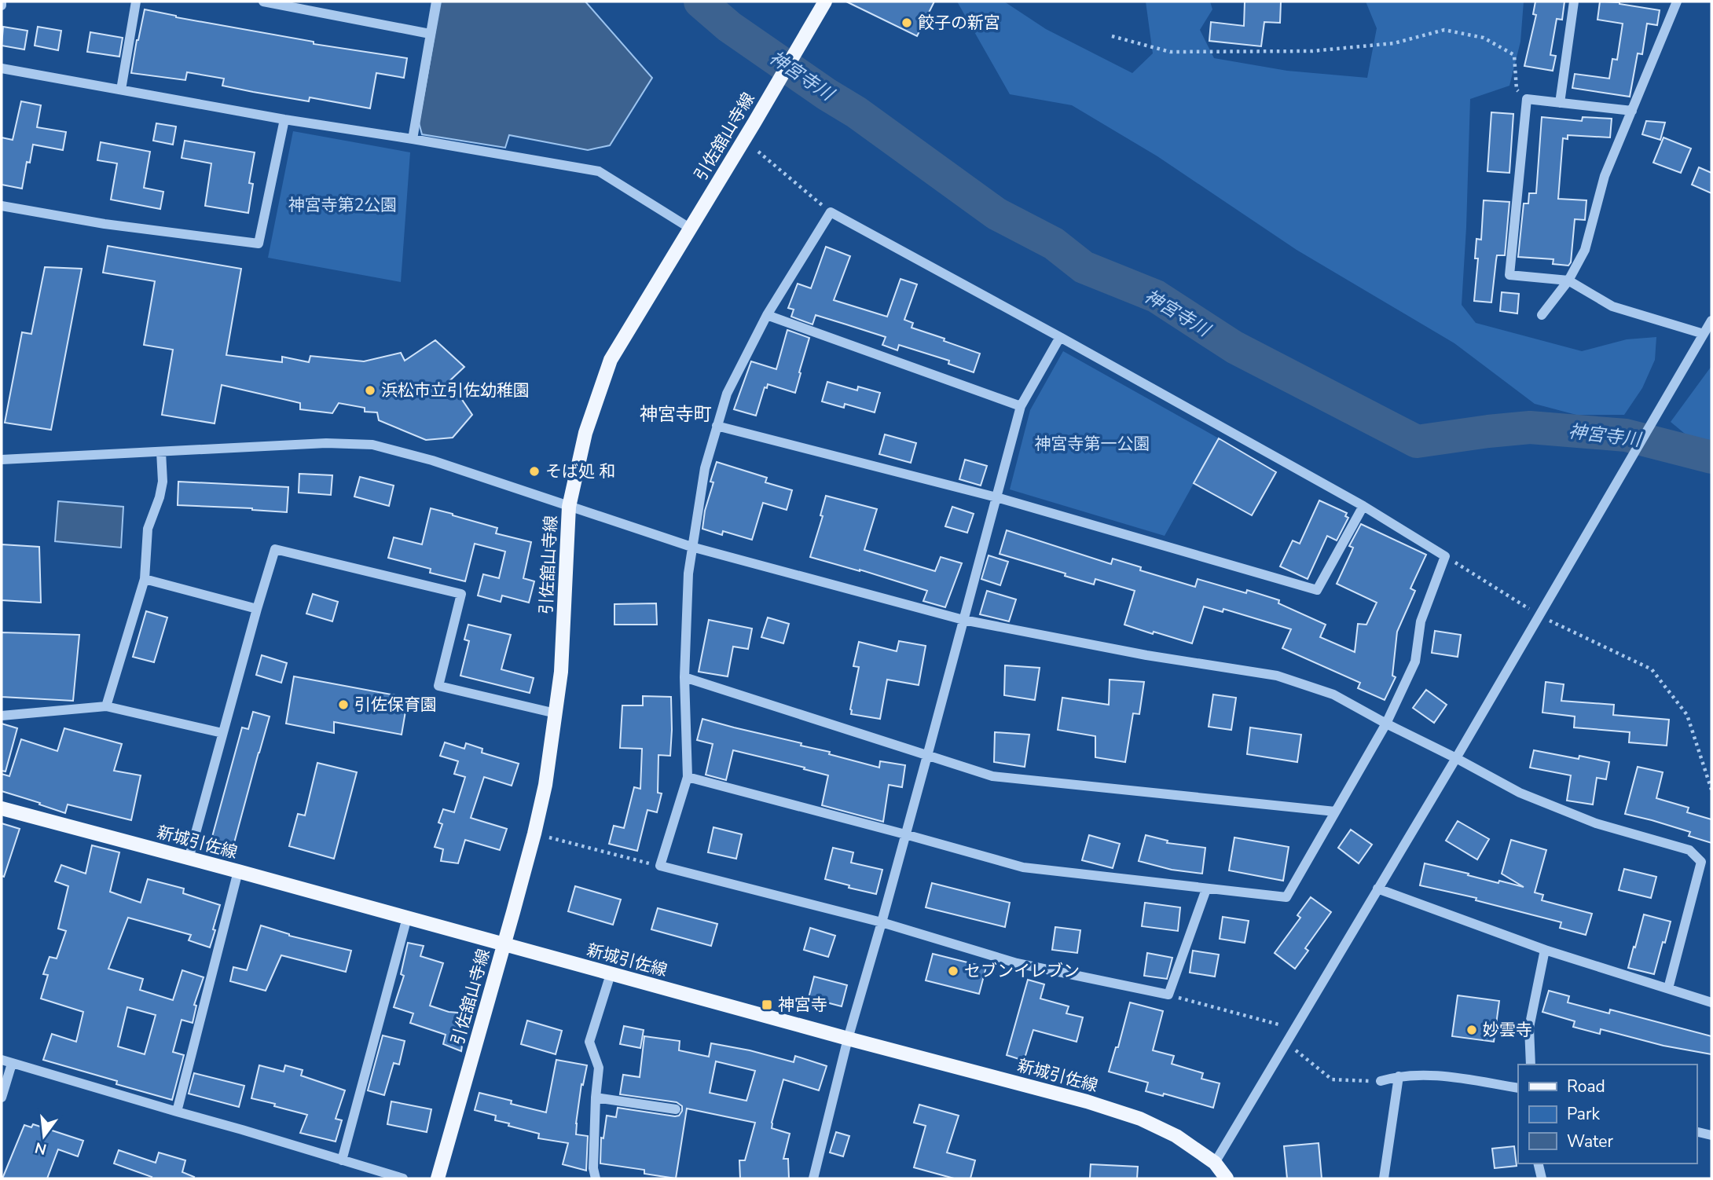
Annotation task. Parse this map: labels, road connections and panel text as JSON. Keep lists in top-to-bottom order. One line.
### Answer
{"streets":{"main road":["引佐舘山寺線","新城引佐線"]},"crossings":[["引佐舘山寺線","新城引佐線"]],"districts":["神宮寺町"],"water":["神宮寺川"],"parks":["神宮寺第2公園","神宮寺第一公園"],"places":{"other":["餃子の新宮","浜松市立引佐幼稚園","そば処 和","引佐保育園","セブンイレブン","妙雲寺"],"transit":["神宮寺"]},"legend":["Road","Park","Water"],"north":"bottom"}
